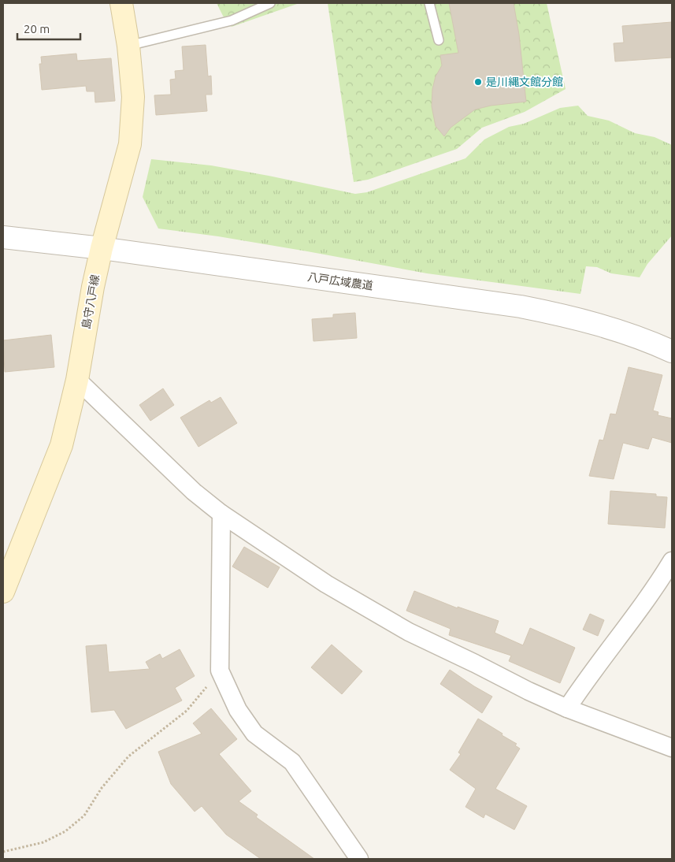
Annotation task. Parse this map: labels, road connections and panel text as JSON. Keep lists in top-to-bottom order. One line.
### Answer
{"streets":{"main road":["島守八戸線"],"street":["八戸広域農道"]},"crossings":[["八戸広域農道","島守八戸線"]],"places":["是川縄文館分館"],"scale_bar":"20 m"}
